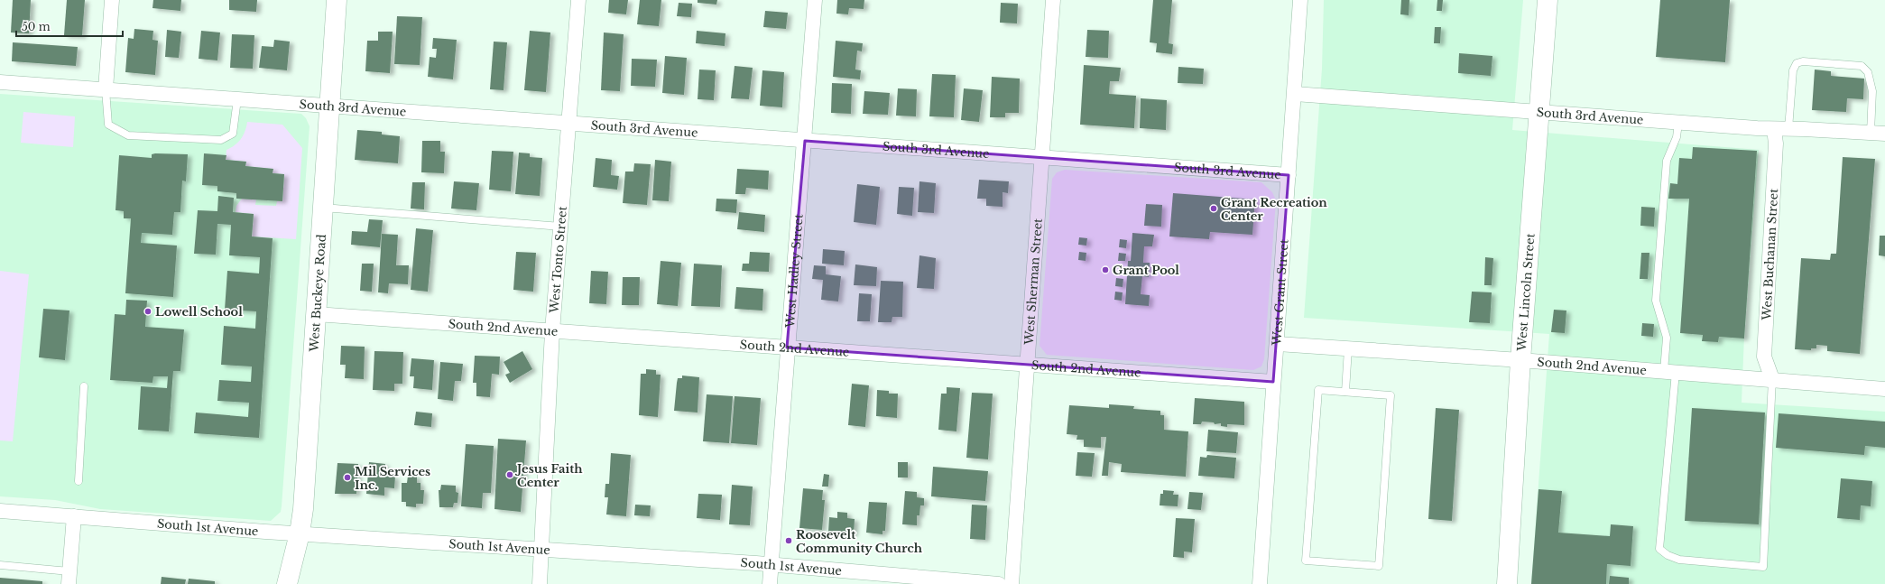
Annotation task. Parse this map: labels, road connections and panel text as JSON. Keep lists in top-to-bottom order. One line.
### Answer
{"streets":{"main road":["West Lincoln Street","West Buckeye Road"],"street":["South 3rd Avenue","West Buchanan Street","West Tonto Street","West Hadley Street","West Sherman Street","West Grant Street","South 2nd Avenue","South 1st Avenue"]},"crossings":[["South 3rd Avenue","West Buchanan Street"],["South 3rd Avenue","West Tonto Street"],["South 3rd Avenue","West Hadley Street"],["South 3rd Avenue","West Sherman Street"],["South 3rd Avenue","West Lincoln Street"],["South 3rd Avenue","West Buckeye Road"],["South 3rd Avenue","West Grant Street"],["West Buchanan Street","South 2nd Avenue"],["West Tonto Street","South 2nd Avenue"],["West Tonto Street","South 1st Avenue"],["West Hadley Street","South 2nd Avenue"],["West Hadley Street","South 1st Avenue"],["West Sherman Street","South 2nd Avenue"],["West Lincoln Street","South 2nd Avenue"],["West Buckeye Road","South 2nd Avenue"],["West Buckeye Road","South 1st Avenue"],["West Grant Street","South 2nd Avenue"]],"places":["Grant Recreation Center","Grant Pool","Lowell School","Jesus Faith Center","Mil Services Inc.","Roosevelt Community Church"],"scale_bar":"50 m"}
